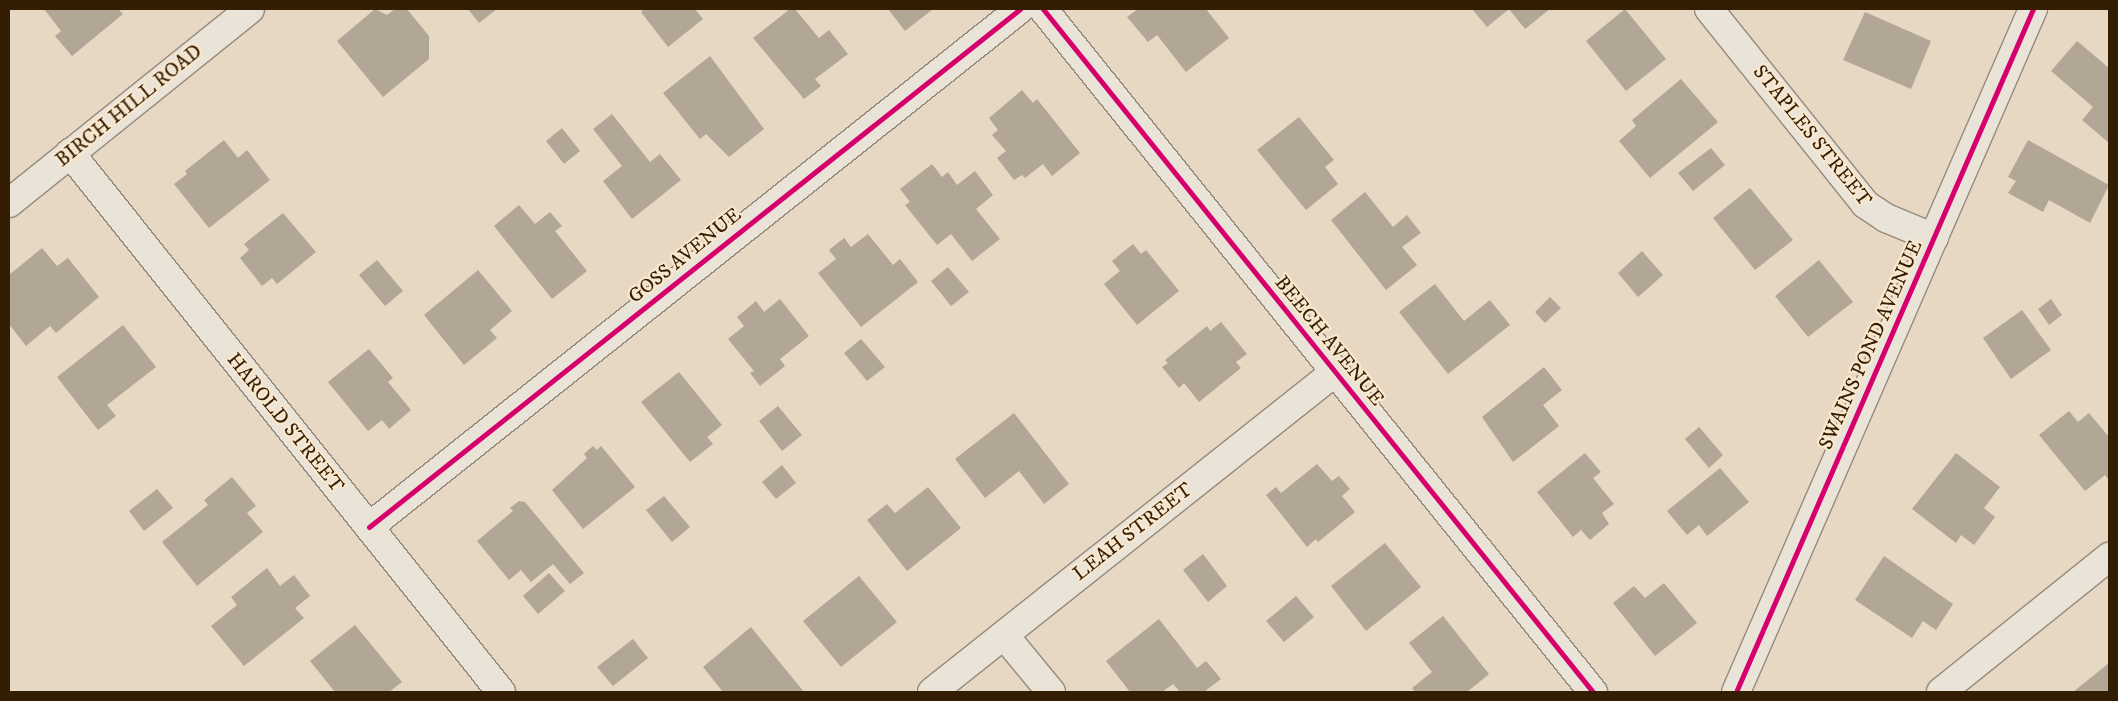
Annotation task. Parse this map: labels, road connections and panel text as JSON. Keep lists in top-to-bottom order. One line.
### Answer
{"streets":{"street":["BIRCH HILL ROAD","STAPLES STREET","GOSS AVENUE","BEECH AVENUE","SWAINS POND AVENUE","HAROLD STREET","LEAH STREET"]},"crossings":[["BIRCH HILL ROAD","HAROLD STREET"],["STAPLES STREET","SWAINS POND AVENUE"],["GOSS AVENUE","HAROLD STREET"],["BEECH AVENUE","LEAH STREET"]]}
